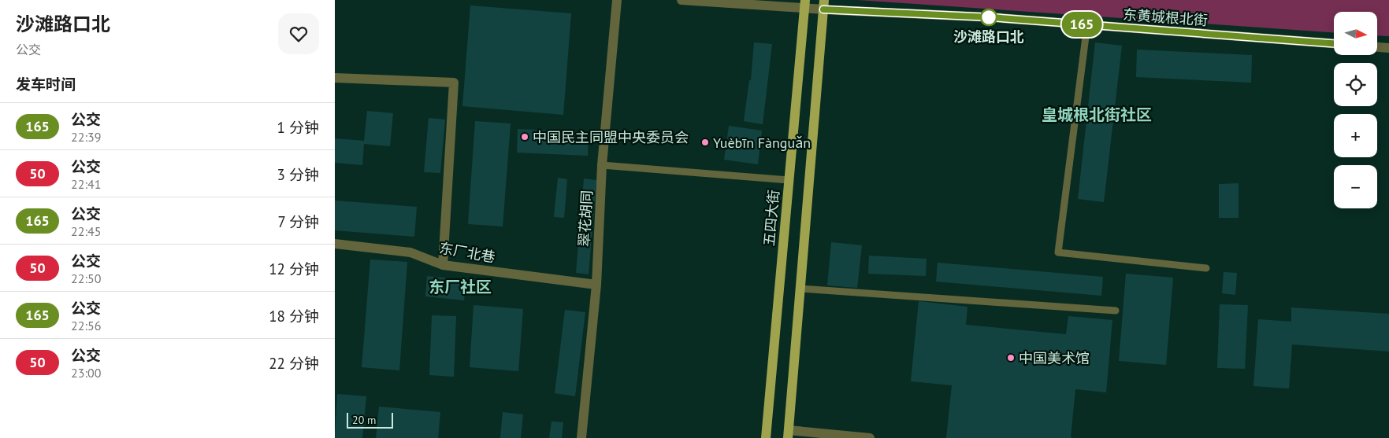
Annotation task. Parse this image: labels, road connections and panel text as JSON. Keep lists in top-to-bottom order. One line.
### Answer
{"streets":{"main road":["五四大街"],"street":["东黄城根北街","翠花胡同","东厂北巷"]},"crossings":[["东黄城根北街","五四大街"],["翠花胡同","东厂北巷"]],"districts":["皇城根北街社区","东厂社区"],"places":["沙滩路口北","中国民主同盟中央委员会","Yuèbīn Fànguǎn","中国美术馆"],"lines":["bus line 165"],"scale_bar":"20 m","north":"right","page":{"heading":[["沙滩路口北","公交"],"发车时间"],"on_map":"165","map_buttons":["+","−"],"list":[{"mark":"165","name":"公交","note":"22:39","value":"1 分钟"},{"mark":"50","name":"公交","note":"22:41","value":"3 分钟"},{"mark":"165","name":"公交","note":"22:45","value":"7 分钟"},{"mark":"50","name":"公交","note":"22:50","value":"12 分钟"},{"mark":"165","name":"公交","note":"22:56","value":"18 分钟"},{"mark":"50","name":"公交","note":"23:00","value":"22 分钟"}],"scale":"20 m"}}
